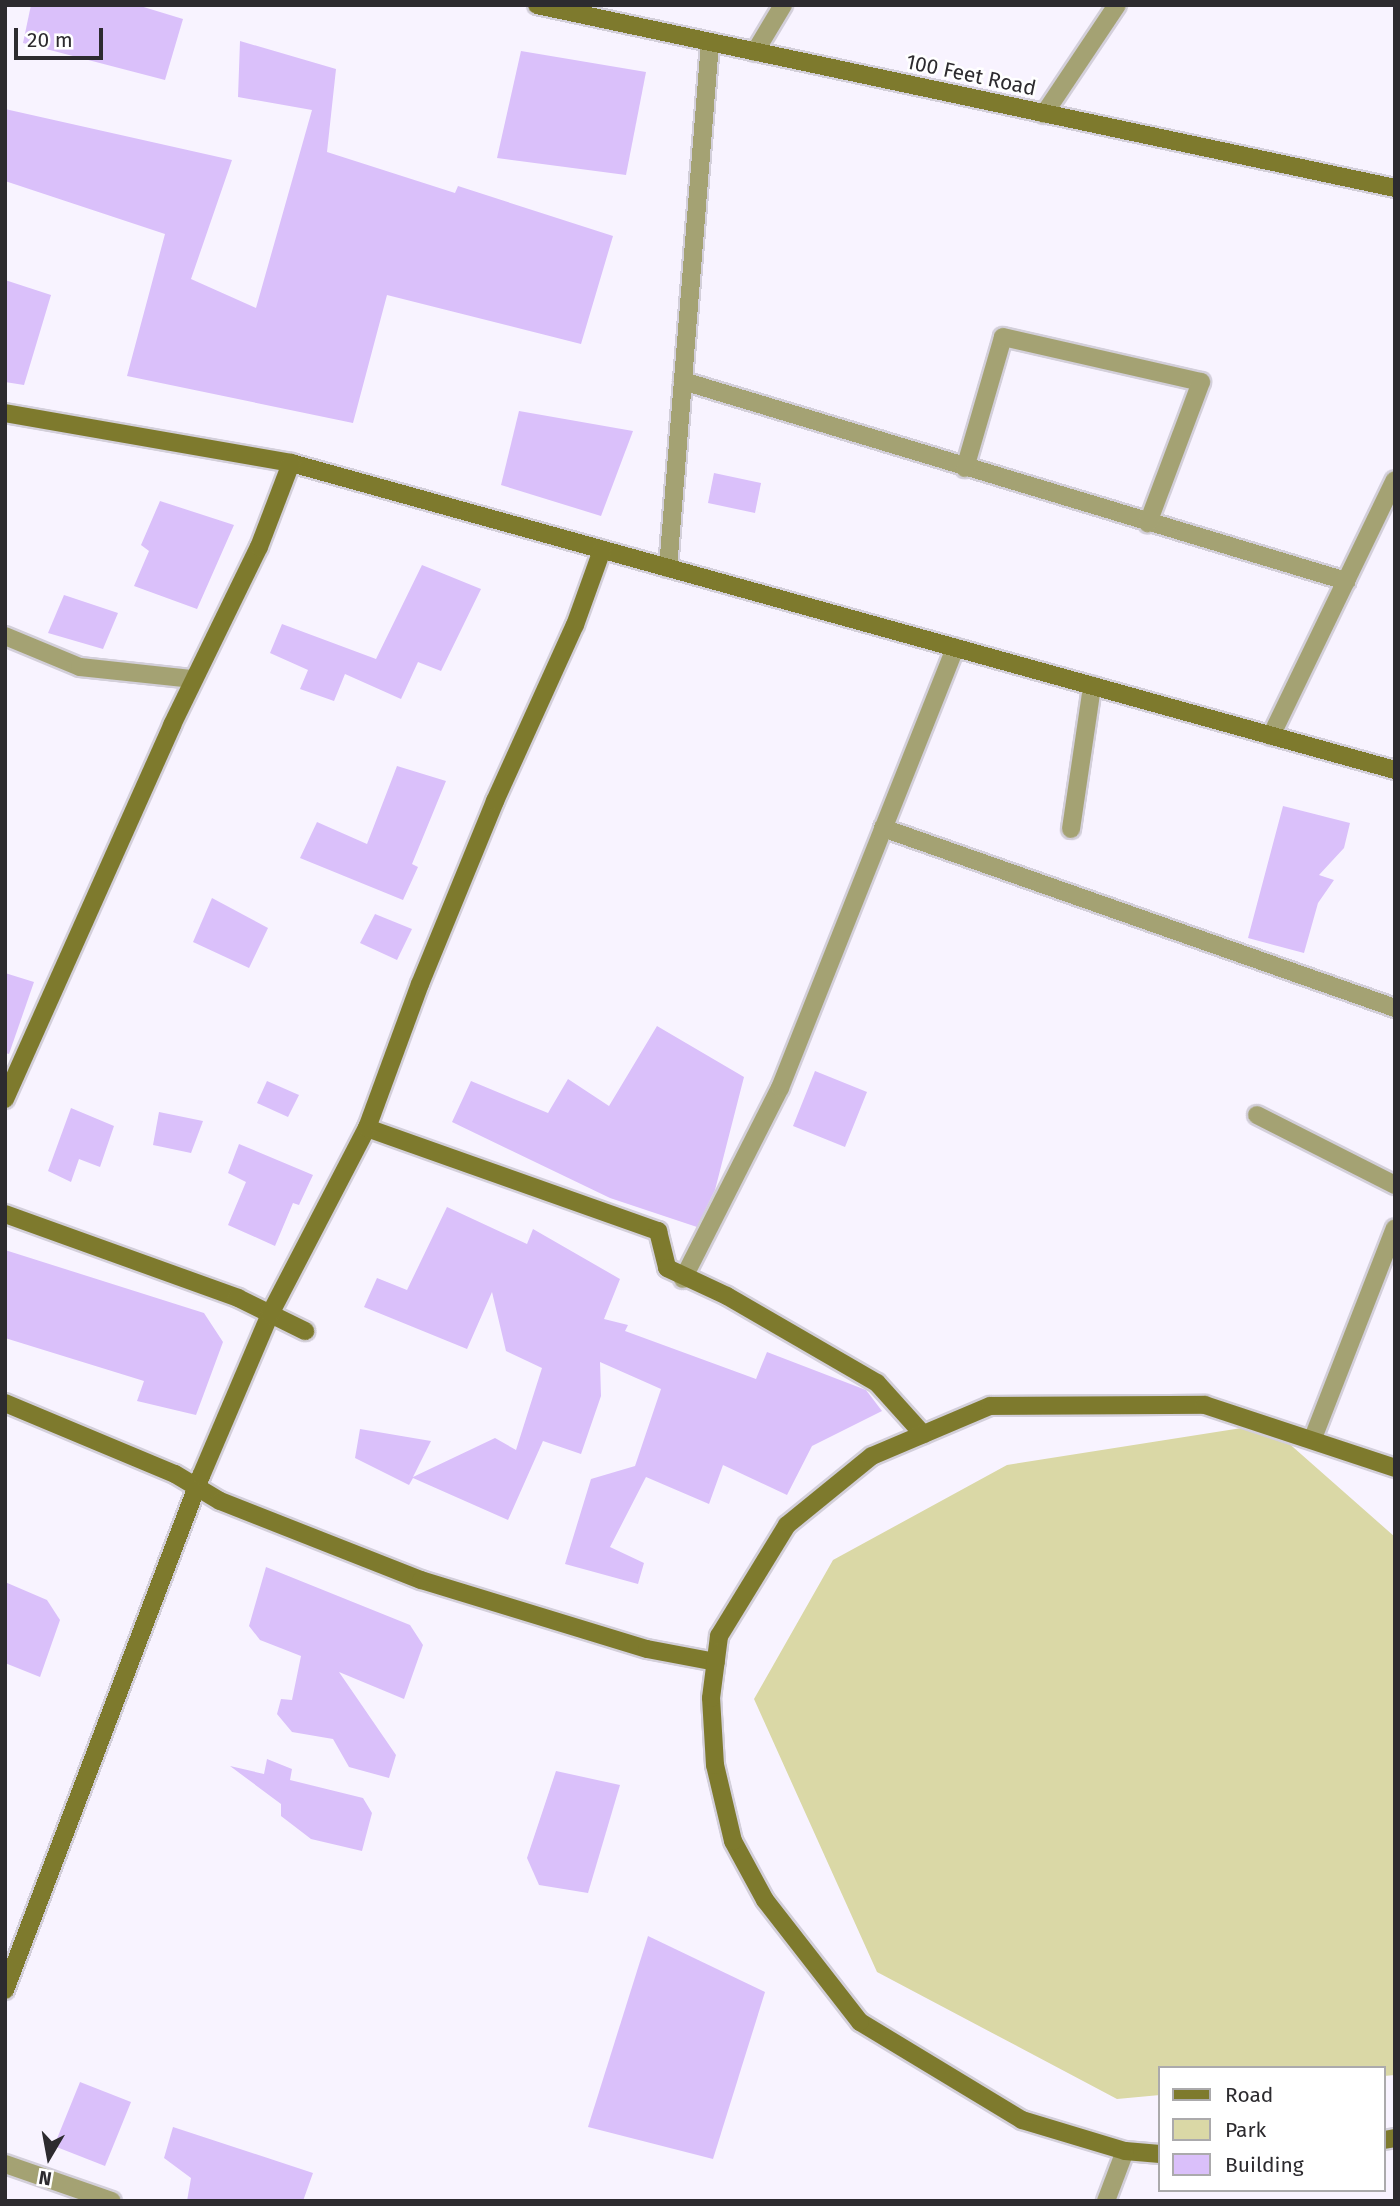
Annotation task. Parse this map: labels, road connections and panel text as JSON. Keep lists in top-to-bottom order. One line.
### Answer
{"streets":{"street":["100 Feet Road"]},"legend":["Road","Park","Building"],"scale_bar":"20 m","north":"bottom"}
